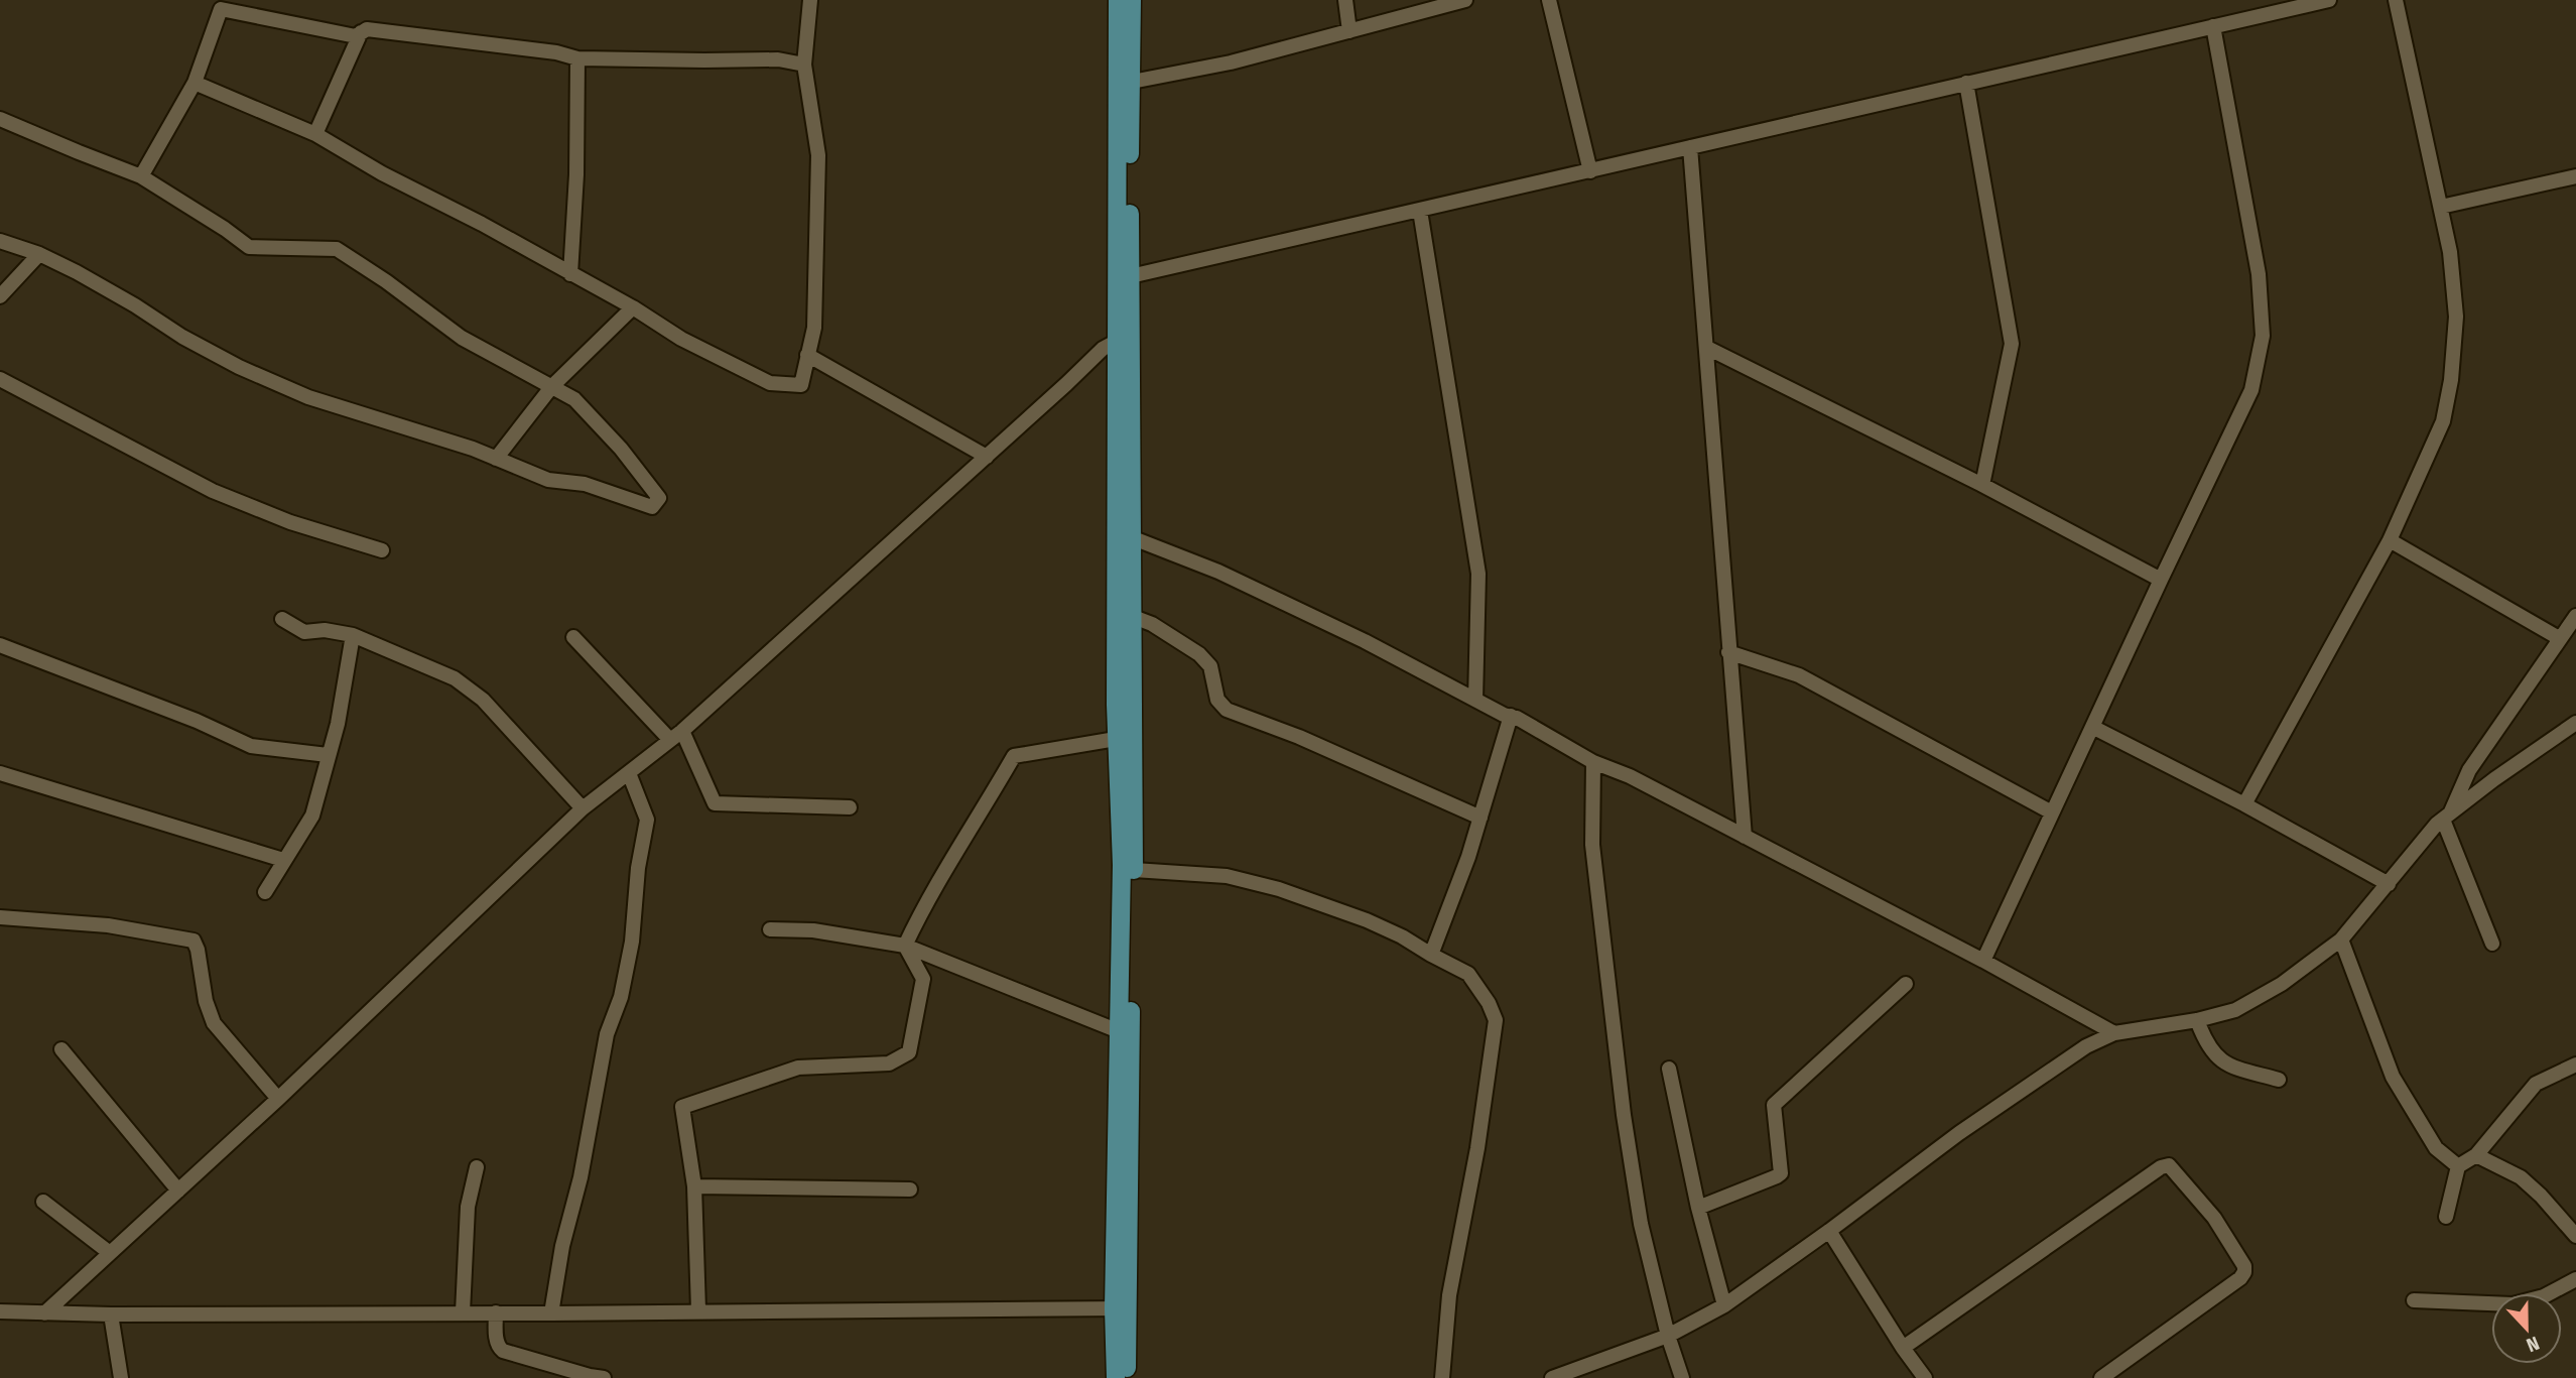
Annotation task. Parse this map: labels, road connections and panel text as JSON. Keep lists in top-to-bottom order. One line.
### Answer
{"north":"bottom"}
